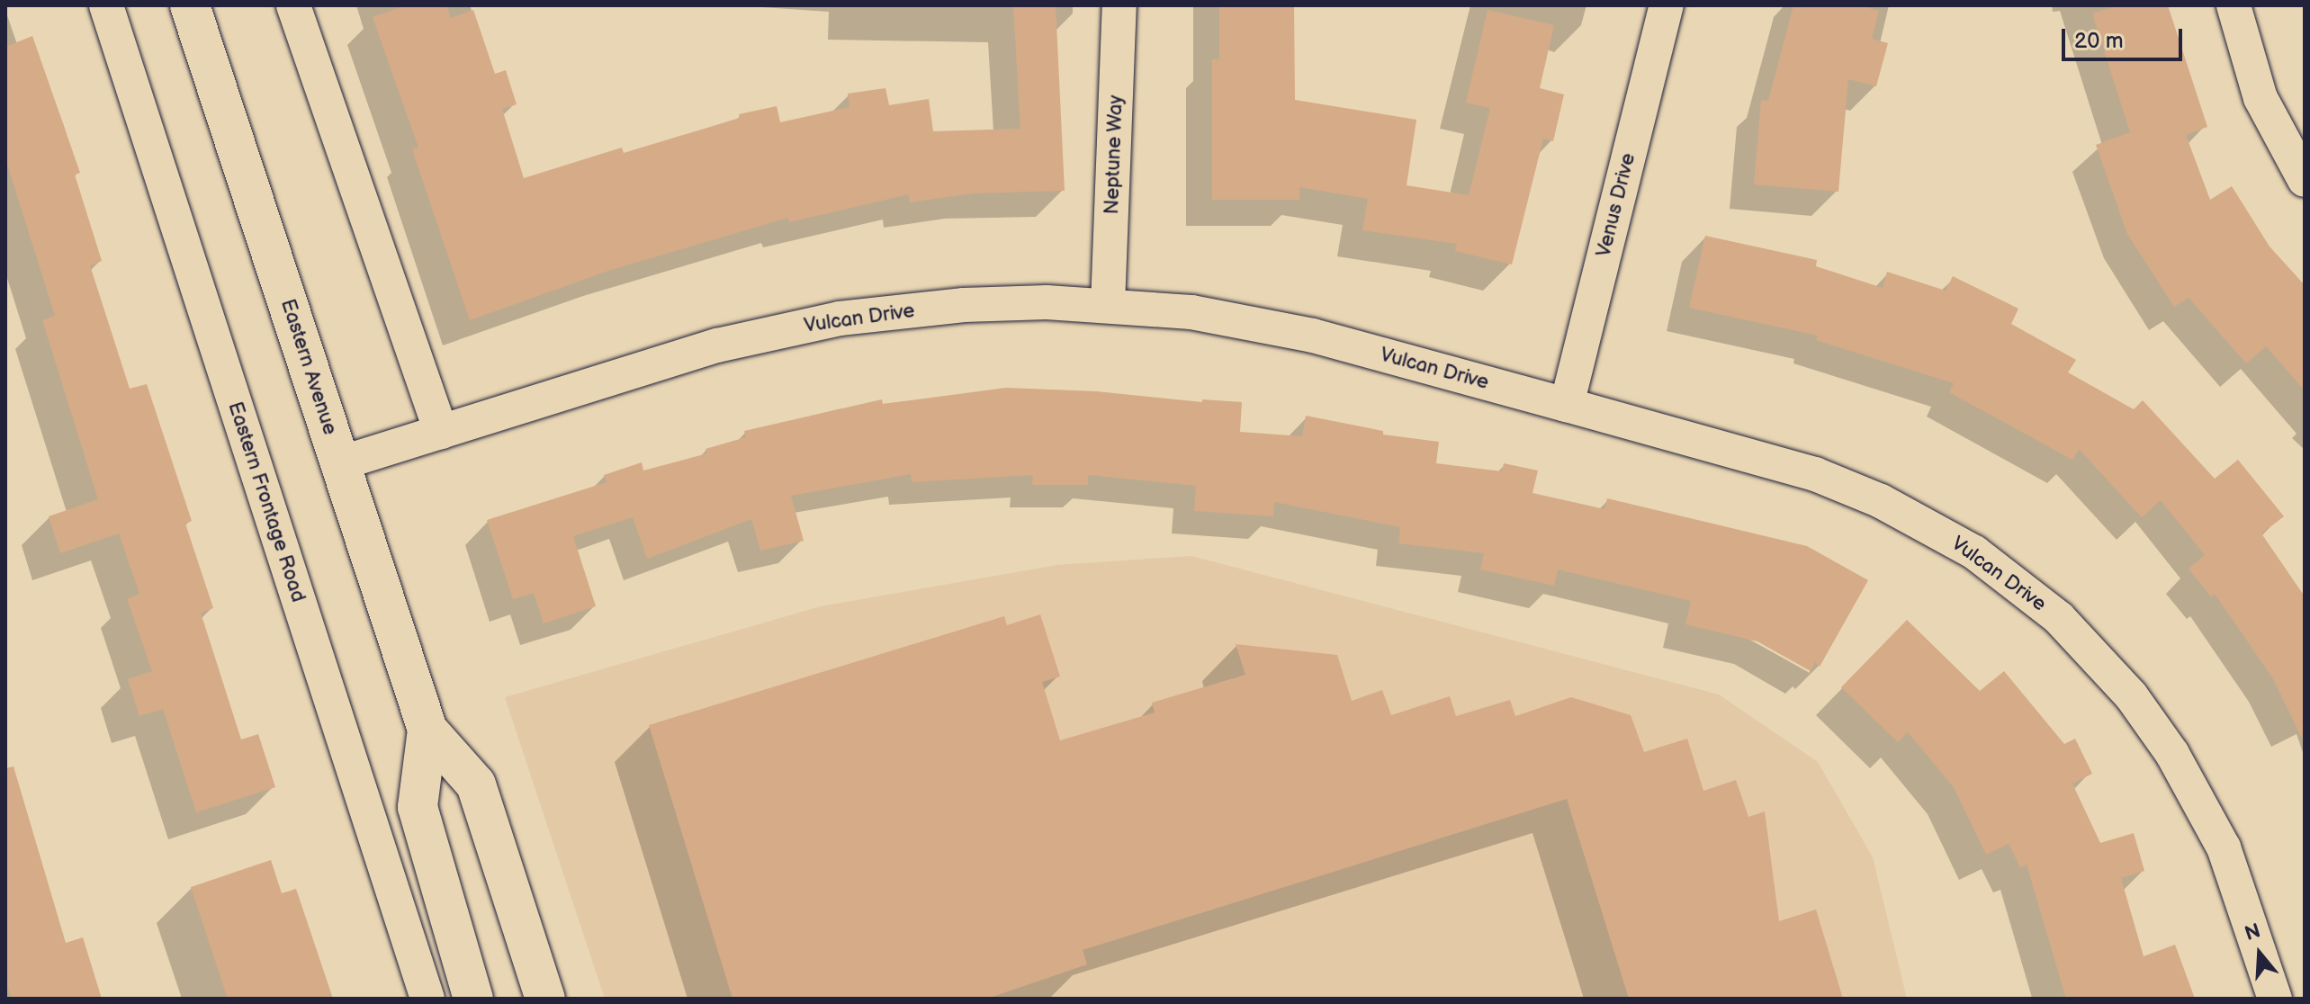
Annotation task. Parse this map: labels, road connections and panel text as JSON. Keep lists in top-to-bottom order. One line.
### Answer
{"streets":{"main road":["Eastern Avenue"],"street":["Neptune Way","Venus Drive","Vulcan Drive","Eastern Frontage Road"]},"crossings":[["Neptune Way","Vulcan Drive"],["Venus Drive","Vulcan Drive"],["Vulcan Drive","Eastern Avenue"]],"scale_bar":"20 m","north":"top"}
